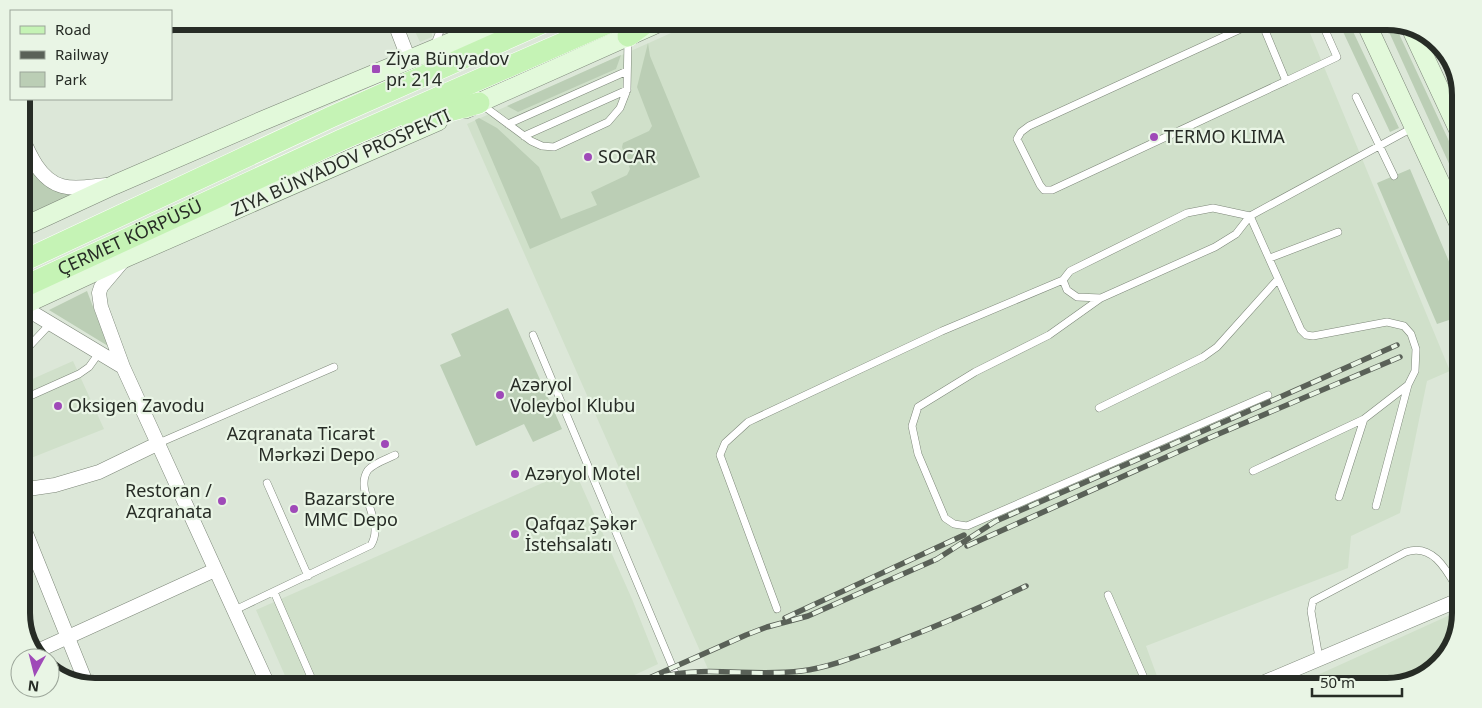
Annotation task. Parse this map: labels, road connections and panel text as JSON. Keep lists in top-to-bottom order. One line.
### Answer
{"streets":{"main road":["ZIYA BÜNYADOV PROSPEKTI","ÇERMET KÖRPÜSÜ"]},"crossings":[["ZIYA BÜNYADOV PROSPEKTI","ÇERMET KÖRPÜSÜ"]],"places":{"transit":["Ziya Bünyadov pr. 214"],"other":["TERMO KLIMA","SOCAR","Azəryol Voleybol Klubu","Oksigen Zavodu","Azqranata Ticarət Mərkəzi Depo","Azəryol Motel","Restoran / Azqranata","Bazarstore MMC Depo","Qafqaz Şəkər İstehsalatı"]},"legend":["Road","Railway","Park"],"scale_bar":"50 m","north":"bottom"}
